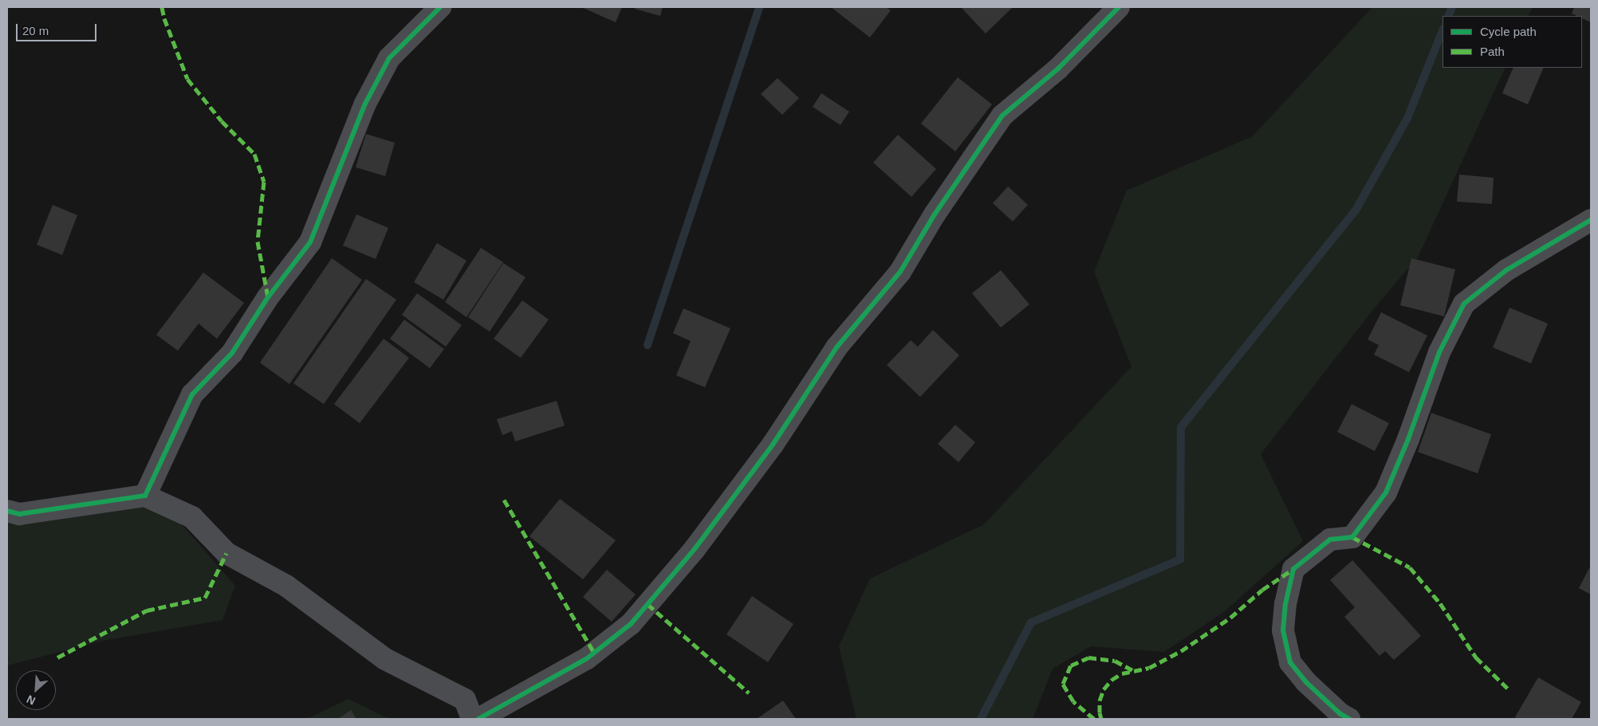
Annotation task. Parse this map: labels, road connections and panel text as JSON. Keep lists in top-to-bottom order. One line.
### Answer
{"legend":["Cycle path","Path"],"scale_bar":"20 m","north":"bottom left"}
